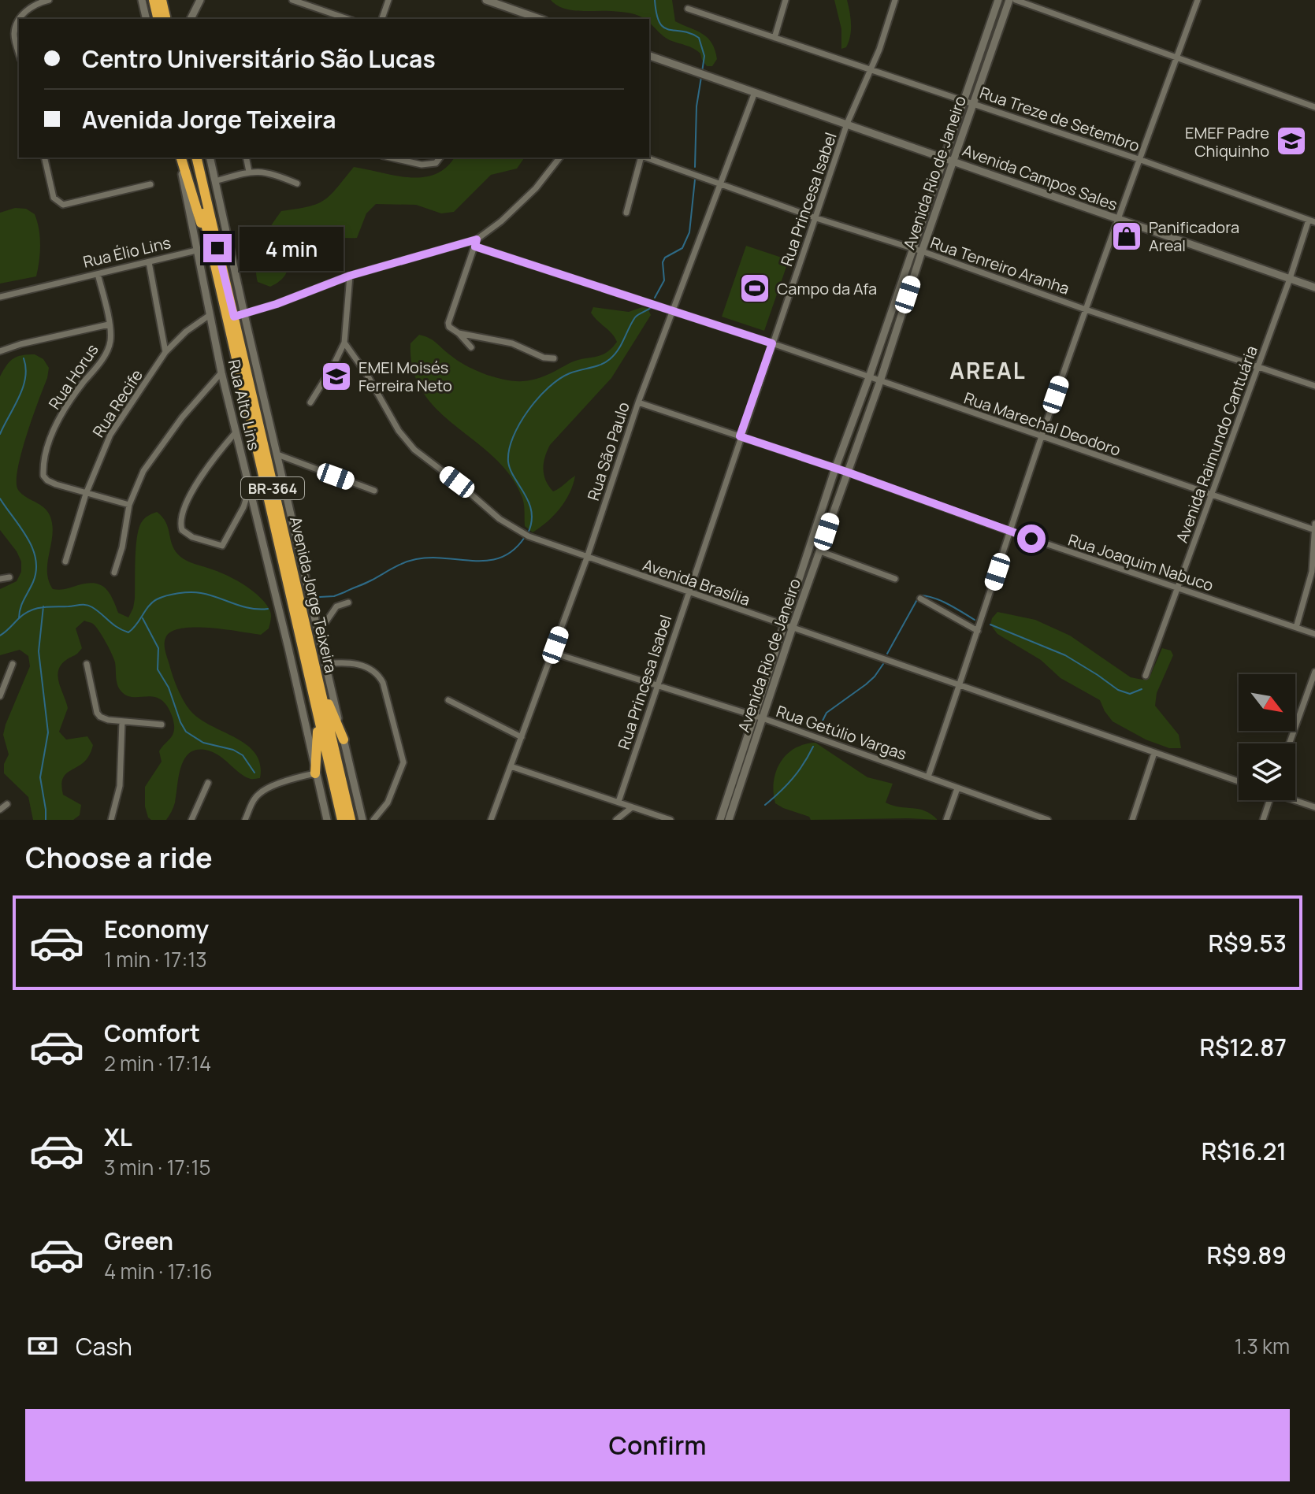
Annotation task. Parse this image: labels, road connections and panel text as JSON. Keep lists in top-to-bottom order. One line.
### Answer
{"streets":{"highway":["BR-364","Avenida Jorge Teixeira"],"main road":["Avenida Rio de Janeiro","Avenida Campos Sales","Rua Élio Lins","Rua Alto Lins"],"street":["Rua Treze de Setembro","Rua Princesa Isabel","Rua Tenreiro Aranha","Rua Horus","Rua Recife","Rua Marechal Deodoro","Avenida Raimundo Cantuária","Rua São Paulo","Rua Joaquim Nabuco","Avenida Brasília","Rua Getúlio Vargas"]},"crossings":[["Rua Treze de Setembro","Avenida Rio de Janeiro"],["Rua Treze de Setembro","Rua Princesa Isabel"],["Rua Treze de Setembro","Avenida Raimundo Cantuária"],["Avenida Rio de Janeiro","Avenida Campos Sales"],["Avenida Rio de Janeiro","Rua Tenreiro Aranha"],["Avenida Rio de Janeiro","Rua Marechal Deodoro"],["Avenida Rio de Janeiro","Rua Joaquim Nabuco"],["Avenida Rio de Janeiro","Avenida Brasília"],["Avenida Rio de Janeiro","Rua Getúlio Vargas"],["Avenida Campos Sales","Rua Princesa Isabel"],["Avenida Campos Sales","Avenida Raimundo Cantuária"],["Avenida Campos Sales","Rua São Paulo"],["Rua Princesa Isabel","Rua Tenreiro Aranha"],["Rua Princesa Isabel","Rua Marechal Deodoro"],["Rua Princesa Isabel","Rua Joaquim Nabuco"],["Rua Princesa Isabel","Avenida Brasília"],["Rua Princesa Isabel","Rua Getúlio Vargas"],["Rua Élio Lins","Rua Horus"],["Rua Élio Lins","Rua Recife"],["Rua Élio Lins","Rua Alto Lins"],["Rua Tenreiro Aranha","Avenida Raimundo Cantuária"],["Rua Tenreiro Aranha","Rua São Paulo"],["Rua Horus","Rua Recife"],["Rua Recife","Rua Alto Lins"],["Rua Marechal Deodoro","Avenida Raimundo Cantuária"],["Rua Marechal Deodoro","Rua São Paulo"],["Avenida Raimundo Cantuária","Rua Joaquim Nabuco"],["Rua São Paulo","Rua Joaquim Nabuco"],["Rua São Paulo","Avenida Brasília"],["Rua São Paulo","Rua Getúlio Vargas"]],"districts":["AREAL"],"places":{"school or university":["EMEF Padre Chiquinho","EMEI Moisés Ferreira Neto"],"shop":["Panificadora Areal"],"sports":["Campo da Afa"]},"north":"bottom right","page":{"banner":["Centro Universitário São Lucas","Avenida Jorge Teixeira"],"bubble":"4 min","heading":"Choose a ride","list":[{"name":"Economy","note":"1 min · 17:13","value":"R$9.53"},{"name":"Comfort","note":"2 min · 17:14","value":"R$12.87"},{"name":"XL","note":"3 min · 17:15","value":"R$16.21"},{"name":"Green","note":"4 min · 17:16","value":"R$9.89"}],"pay":["Cash","1.3 km"],"buttons":"Confirm"}}
